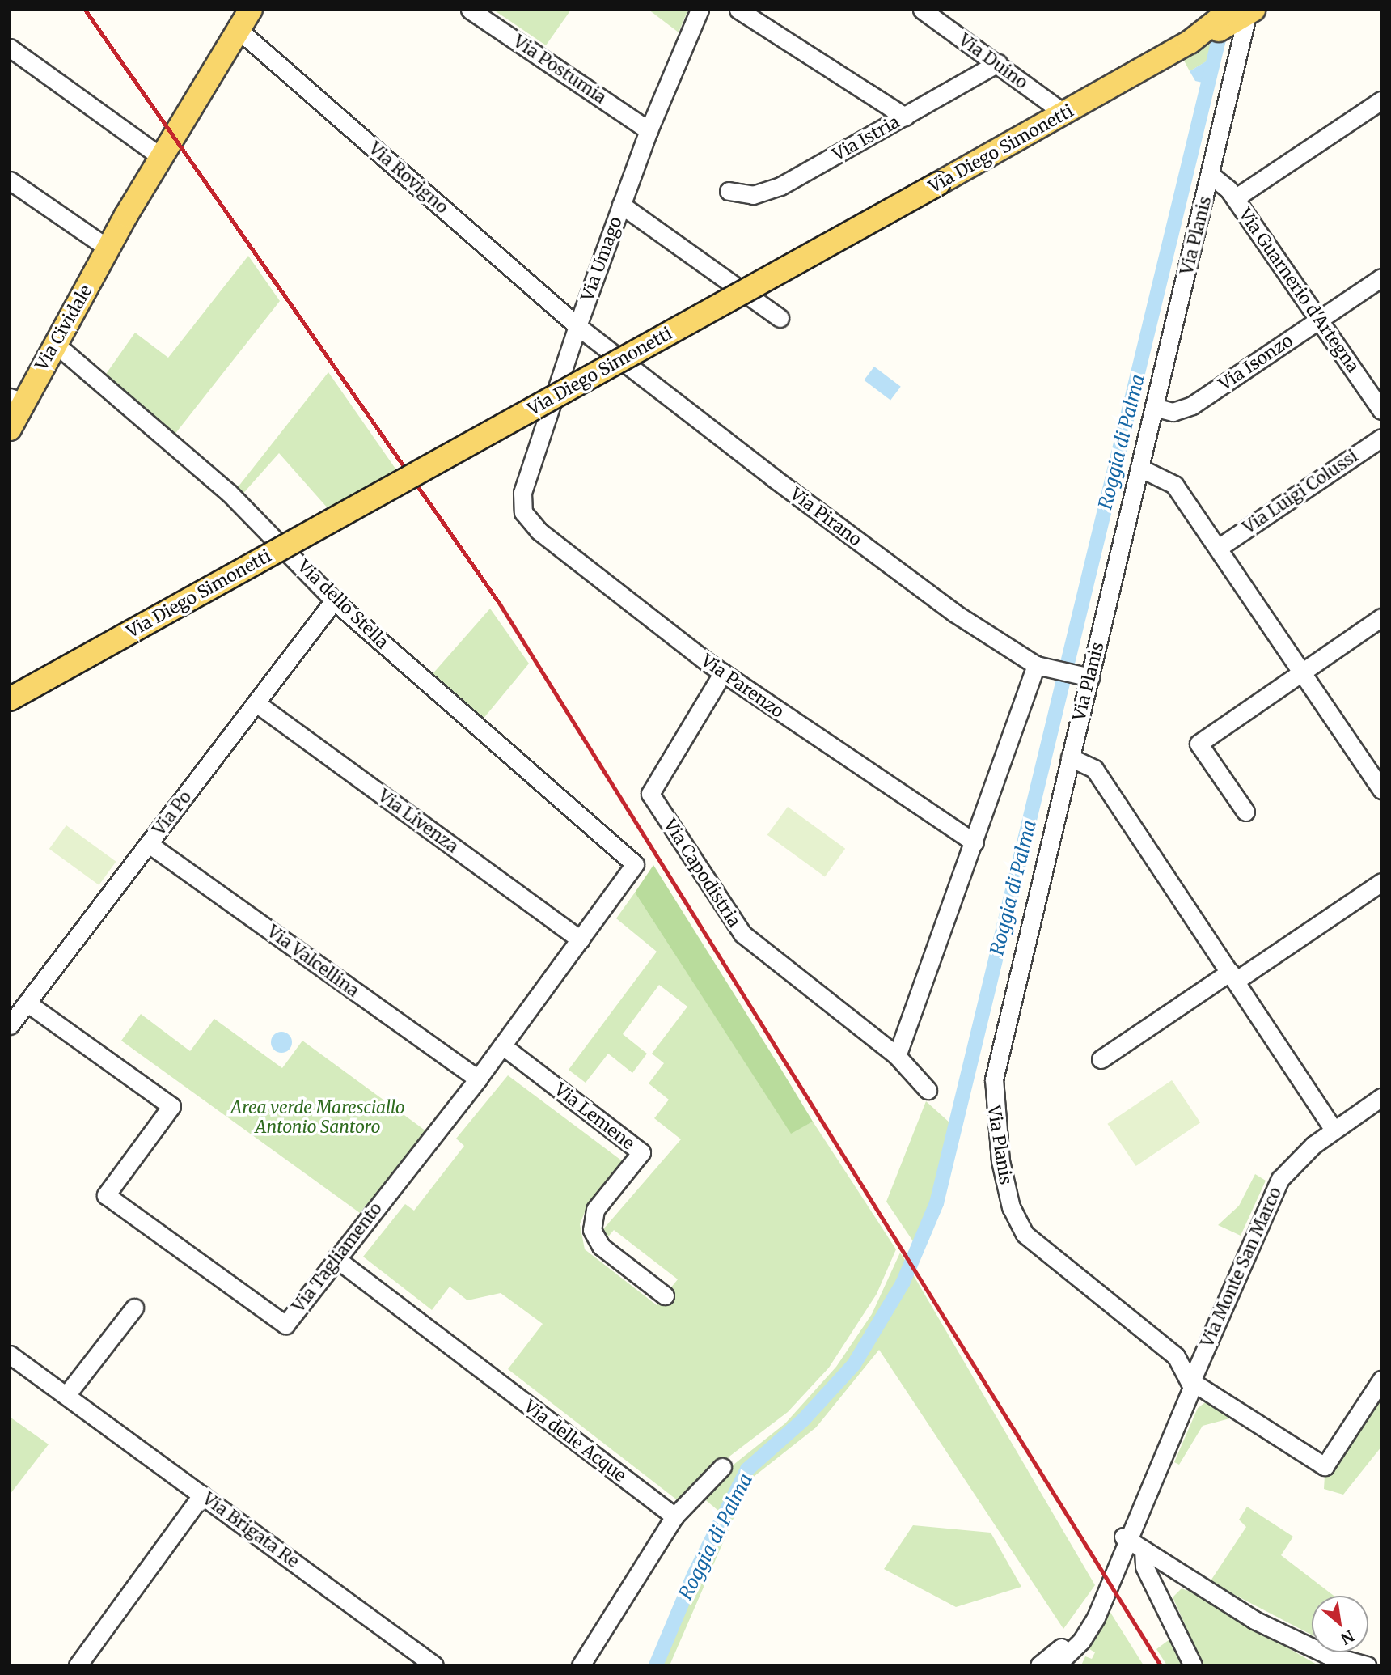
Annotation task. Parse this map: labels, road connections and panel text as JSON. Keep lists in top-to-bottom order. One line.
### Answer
{"streets":{"main road":["Via Diego Simonetti","Via Cividale"],"street":["Via Duino","Via Postumia","Via Istria","Via Rovigno","Via Planis","Via Umago","Via Guarnerio d'Artegna","Via Isonzo","Via Luigi Colussi","Via Pirano","Via dello Stella","Via Parenzo","Via Po","Via Livenza","Via Capodistria","Via Valcellina","Via Lemene","Via Tagliamento","Via Monte San Marco","Via delle Acque","Via Brigata Re"]},"crossings":[["Via Duino","Via Istria"],["Via Duino","Via Diego Simonetti"],["Via Postumia","Via Umago"],["Via Diego Simonetti","Via Planis"],["Via Rovigno","Via Umago"],["Via Rovigno","Via Cividale"],["Via Rovigno","Via Pirano"],["Via Planis","Via Guarnerio d'Artegna"],["Via Planis","Via Isonzo"],["Via Planis","Via Pirano"],["Via Planis","Via Monte San Marco"],["Via Umago","Via Pirano"],["Via Umago","Via Parenzo"],["Via Guarnerio d'Artegna","Via Isonzo"],["Via Cividale","Via dello Stella"],["Via dello Stella","Via Po"],["Via dello Stella","Via Tagliamento"],["Via Parenzo","Via Capodistria"],["Via Po","Via Livenza"],["Via Po","Via Valcellina"],["Via Po","Via Tagliamento"],["Via Livenza","Via Tagliamento"],["Via Valcellina","Via Tagliamento"],["Via Lemene","Via Tagliamento"],["Via Tagliamento","Via delle Acque"]],"water":["Roggia di Palma"],"parks":["Area verde Maresciallo Antonio Santoro"],"north":"bottom right"}
